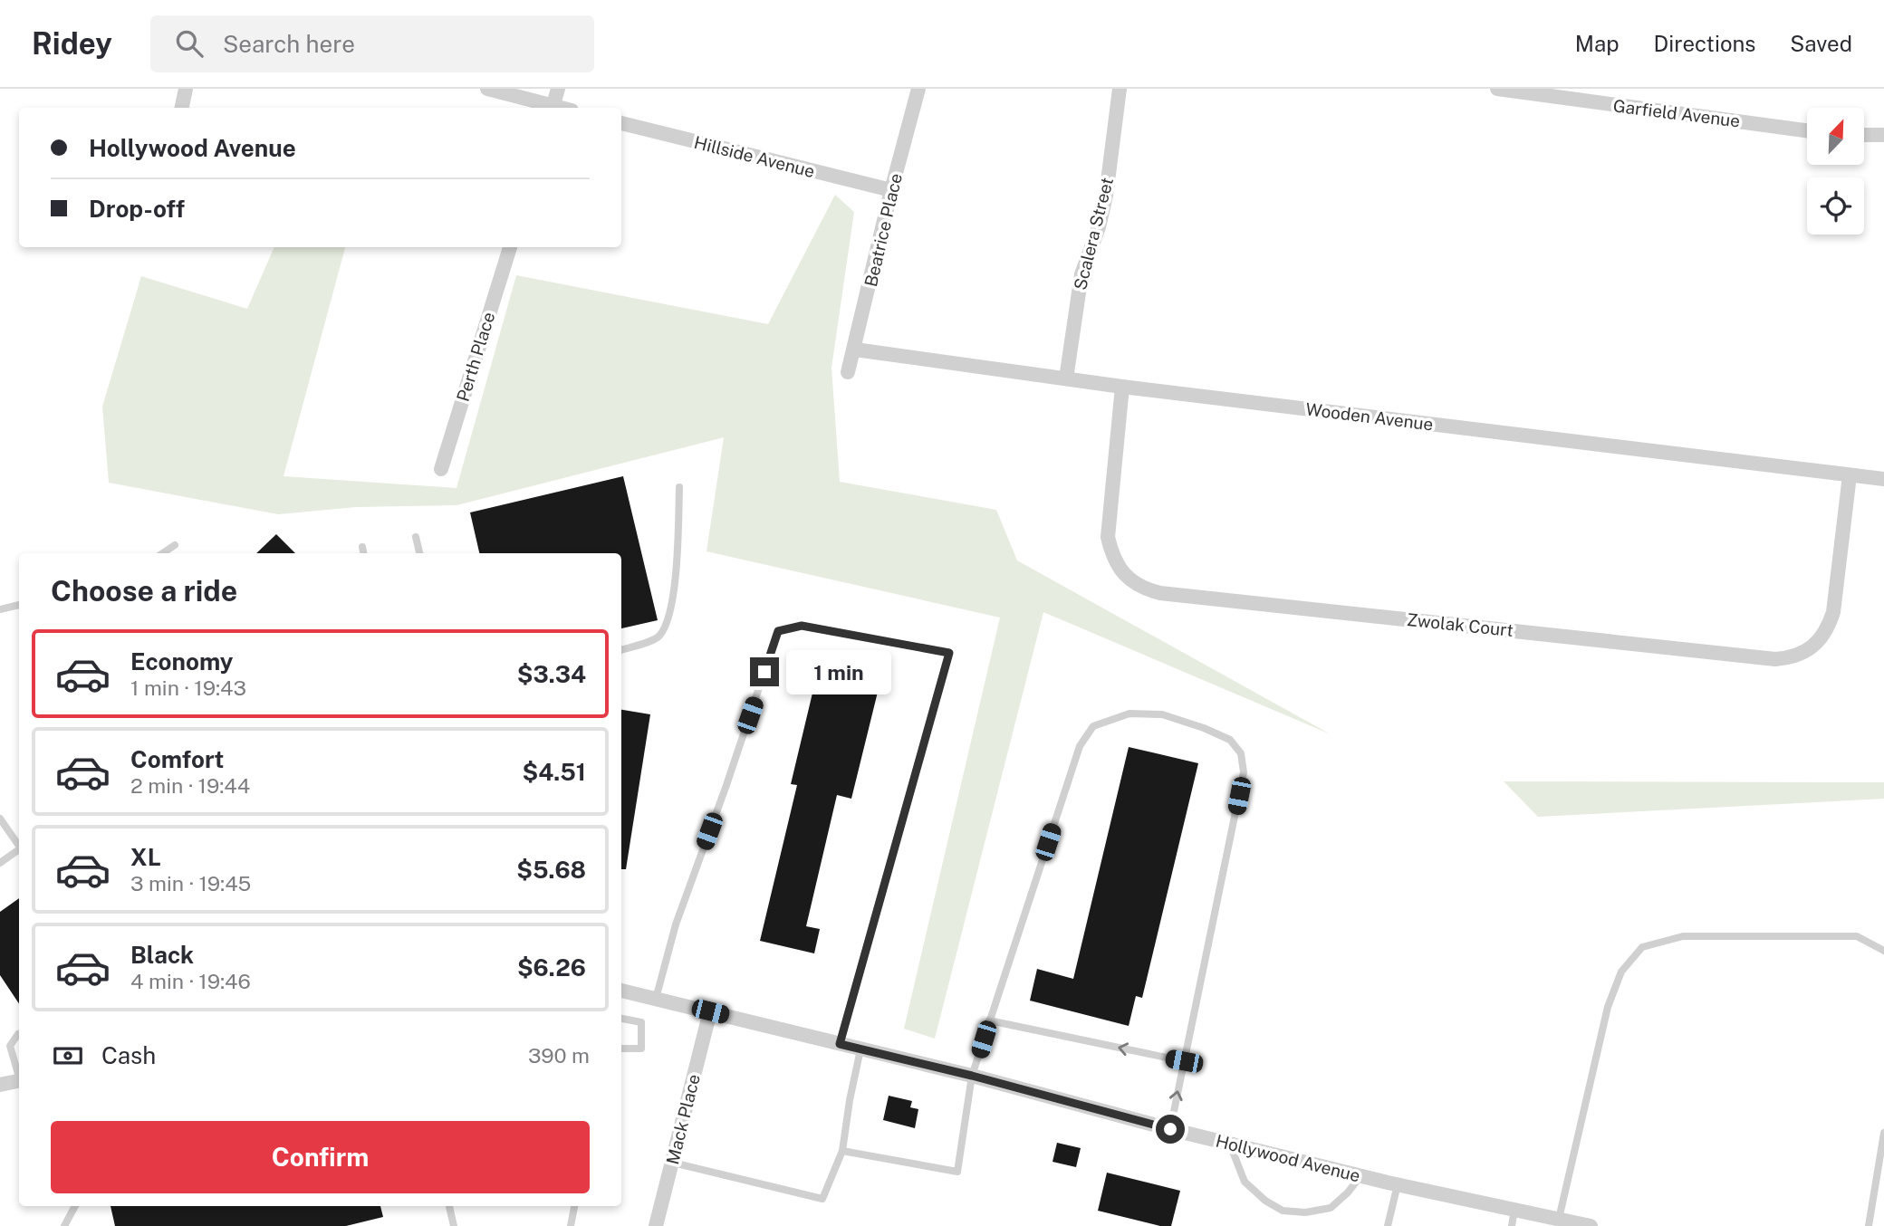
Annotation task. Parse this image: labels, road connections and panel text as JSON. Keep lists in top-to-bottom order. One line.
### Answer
{"streets":{"street":["Garfield Avenue","Hillside Avenue","Beatrice Place","Scalera Street","Perth Place","Wooden Avenue","Zwolak Court","Mack Place","Hollywood Avenue"]},"crossings":[["Hillside Avenue","Beatrice Place"],["Beatrice Place","Wooden Avenue"],["Scalera Street","Wooden Avenue"],["Wooden Avenue","Zwolak Court"],["Mack Place","Hollywood Avenue"]],"north":"top right","page":{"header":"Ridey","search":"Search here","nav":["Map","Directions","Saved"],"banner":["Hollywood Avenue","Drop-off"],"heading":"Choose a ride","list":[{"name":"Economy","note":"1 min · 19:43","value":"$3.34"},{"name":"Comfort","note":"2 min · 19:44","value":"$4.51"},{"name":"XL","note":"3 min · 19:45","value":"$5.68"},{"name":"Black","note":"4 min · 19:46","value":"$6.26"}],"bubble":"1 min","pay":["Cash","390 m"],"buttons":"Confirm"}}
